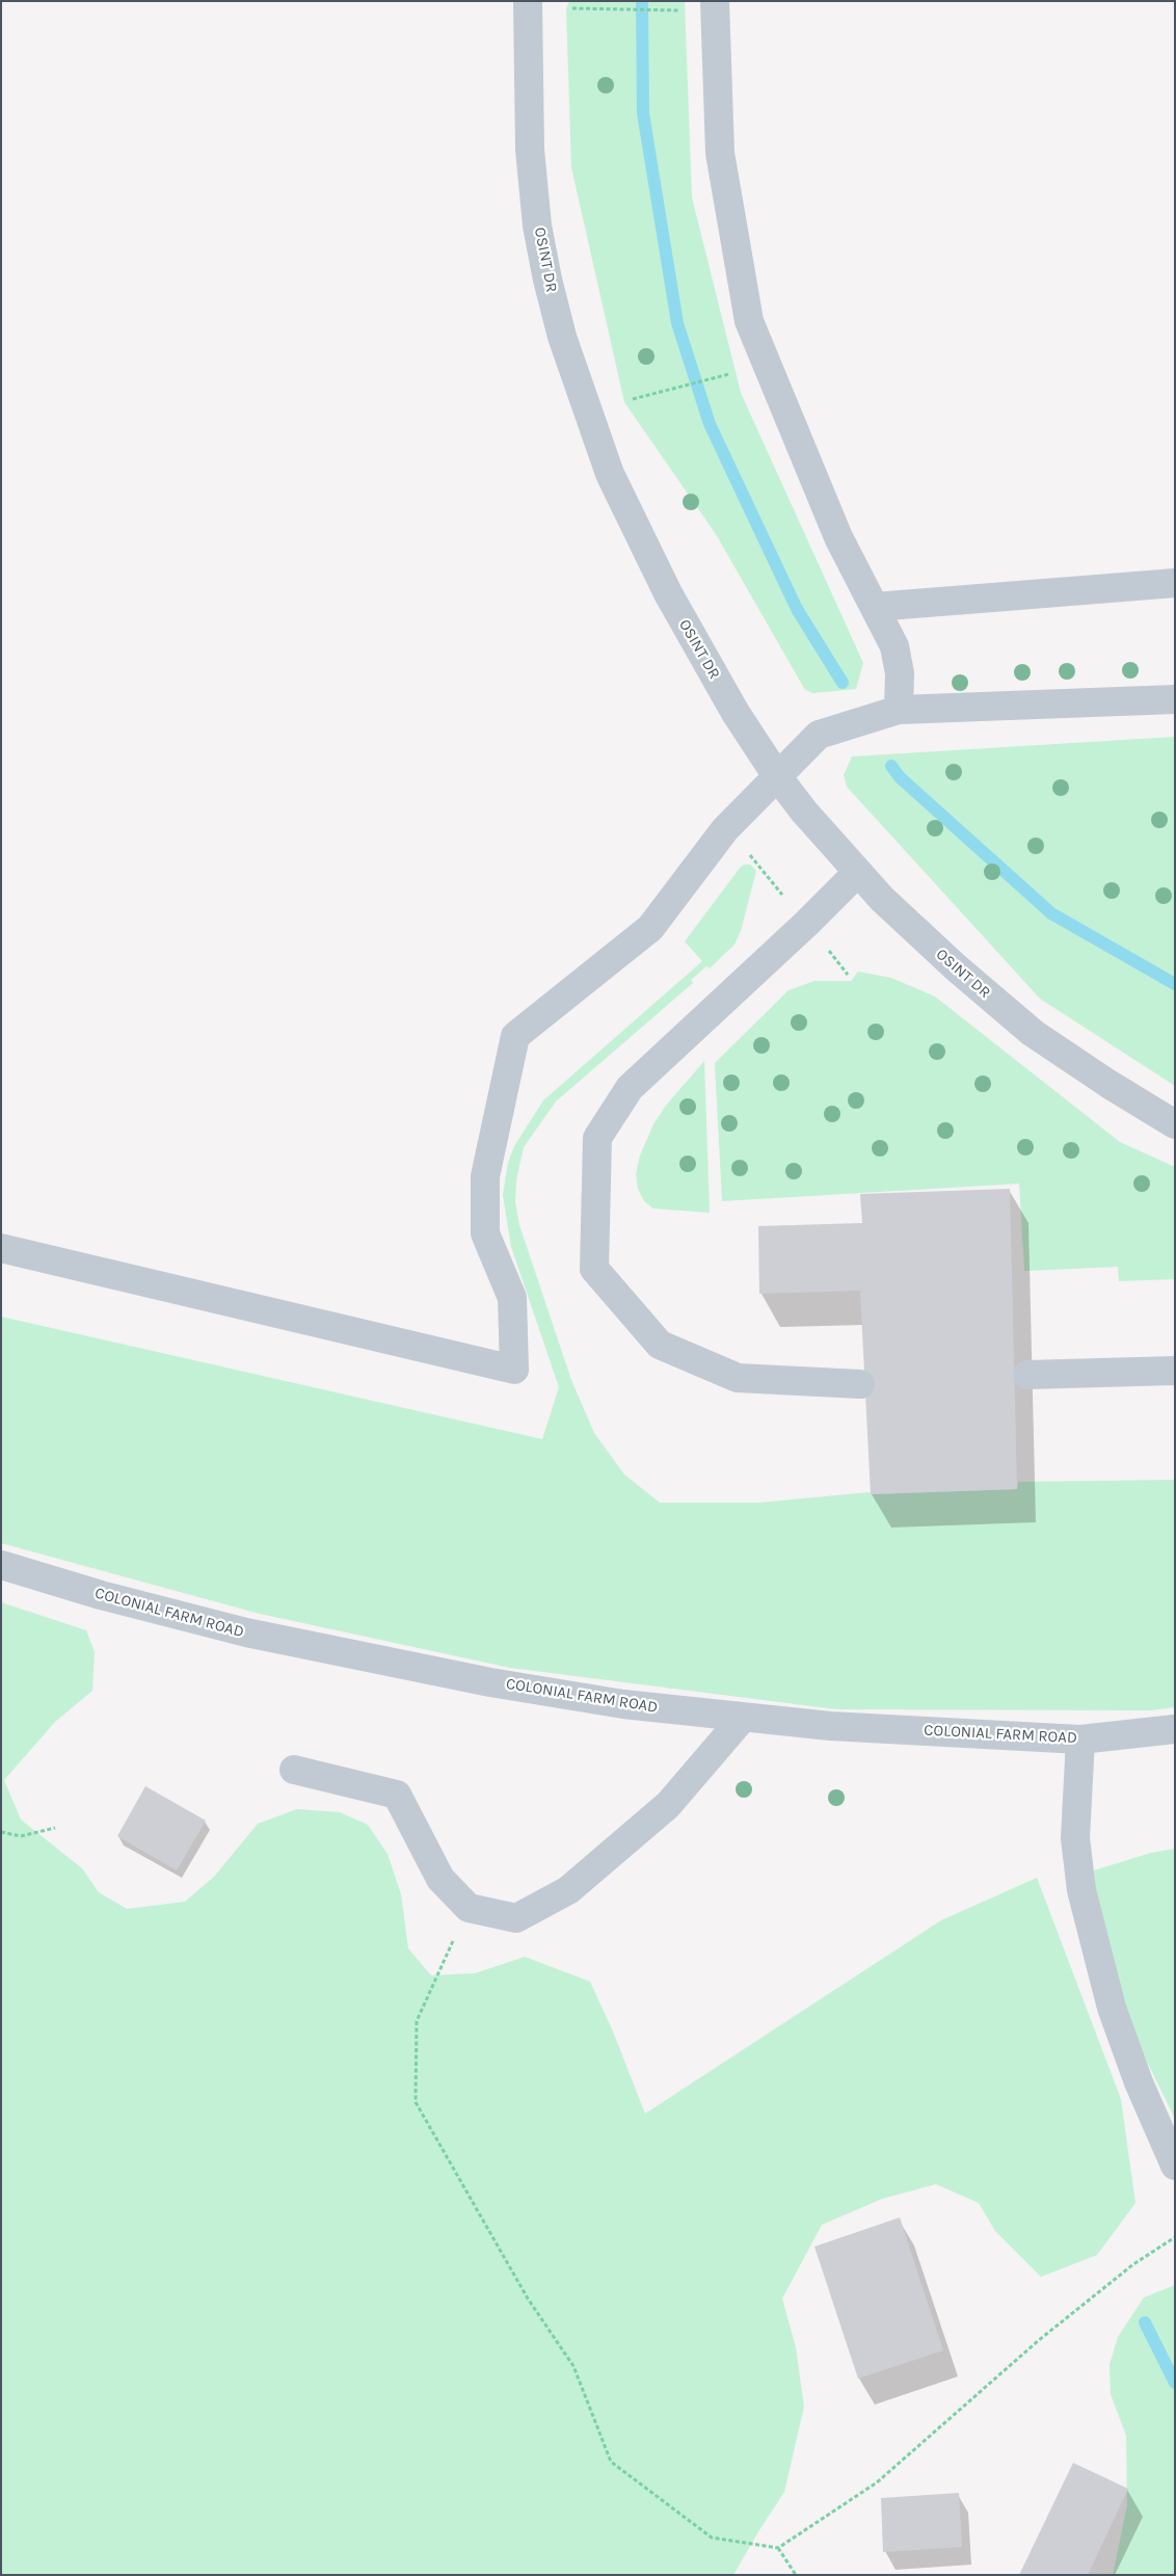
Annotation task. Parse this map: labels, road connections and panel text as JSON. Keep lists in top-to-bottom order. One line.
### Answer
{"streets":{"street":["OSINT DR","COLONIAL FARM ROAD"]}}
